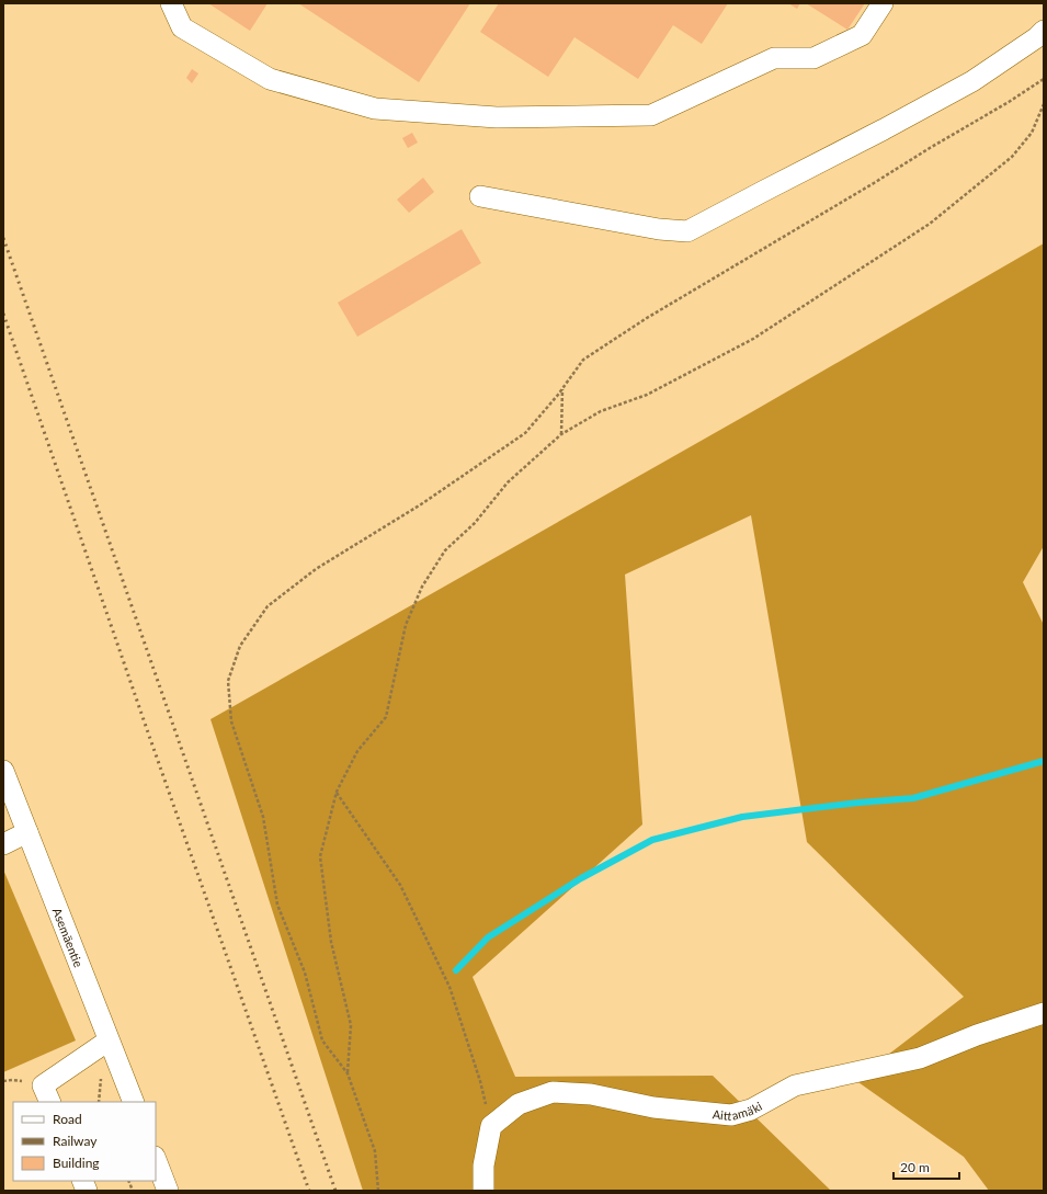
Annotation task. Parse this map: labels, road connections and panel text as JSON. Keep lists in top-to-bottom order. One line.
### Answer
{"streets":{"street":["Asemäentie","Aittamäki"]},"legend":["Road","Railway","Building"],"scale_bar":"20 m"}
